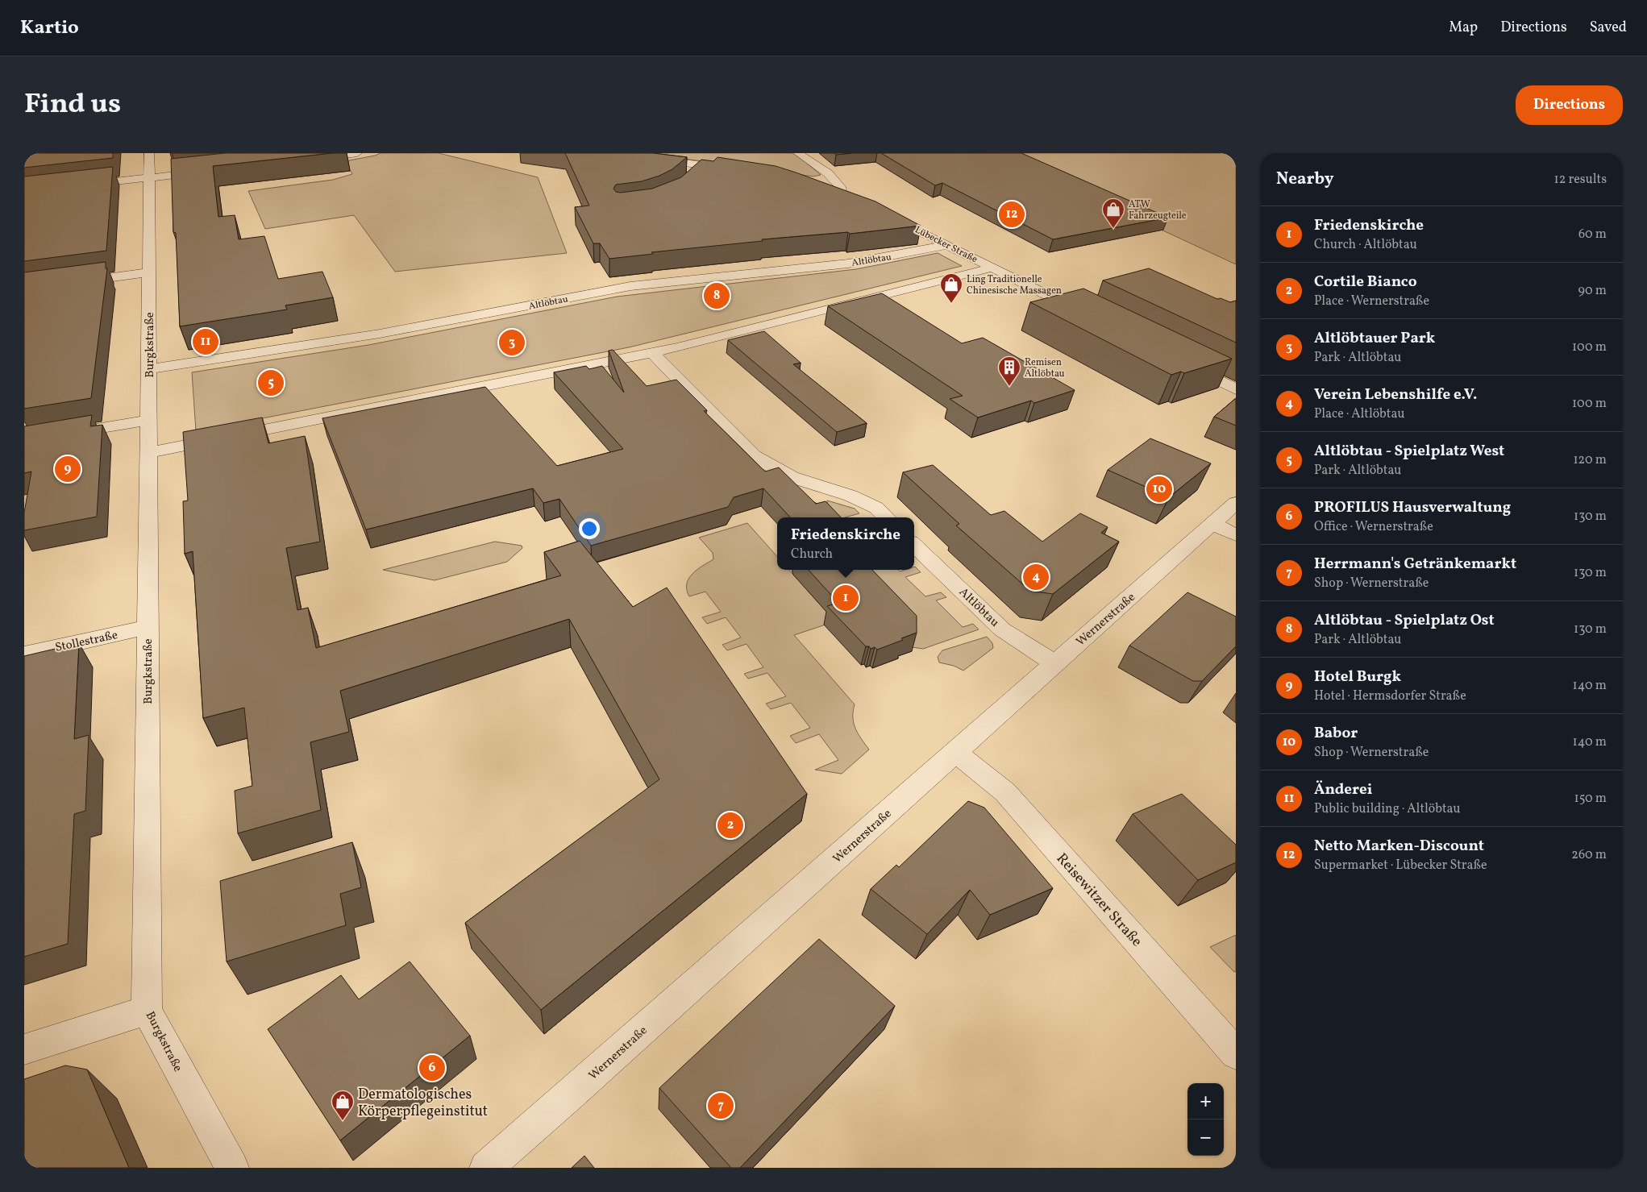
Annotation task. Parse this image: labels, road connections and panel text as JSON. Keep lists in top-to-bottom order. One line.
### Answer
{"streets":{"street":["Lübecker Straße","Altlöbtau","Burgkstraße","Wernerstraße","Stollestraße","Reisewitzer Straße"]},"crossings":[["Lübecker Straße","Altlöbtau"],["Altlöbtau","Burgkstraße"],["Altlöbtau","Wernerstraße"],["Burgkstraße","Stollestraße"],["Wernerstraße","Reisewitzer Straße"]],"places":{"shop":["ATW Fahrzeugteile","Ling Traditionelle Chinesische Massagen","Dermatologisches Körperpflegeinstitut"],"building":["Remisen Altlöbtau"]},"page":{"header":"Kartio","nav":["Map","Directions","Saved"],"title":"Find us","buttons":"Directions","heading":["Nearby","12 results"],"pins":["12","8","11","3","5","9","10","4","1","2","6","7"],"list":[{"mark":"1","name":"Friedenskirche","note":"Church · Altlöbtau","value":"60 m"},{"mark":"2","name":"Cortile Bianco","note":"Place · Wernerstraße","value":"90 m"},{"mark":"3","name":"Altlöbtauer Park","note":"Park · Altlöbtau","value":"100 m"},{"mark":"4","name":"Verein Lebenshilfe e.V.","note":"Place · Altlöbtau","value":"100 m"},{"mark":"5","name":"Altlöbtau - Spielplatz West","note":"Park · Altlöbtau","value":"120 m"},{"mark":"6","name":"PROFILUS Hausverwaltung","note":"Office · Wernerstraße","value":"130 m"},{"mark":"7","name":"Herrmann's Getränkemarkt","note":"Shop · Wernerstraße","value":"130 m"},{"mark":"8","name":"Altlöbtau - Spielplatz Ost","note":"Park · Altlöbtau","value":"130 m"},{"mark":"9","name":"Hotel Burgk","note":"Hotel · Hermsdorfer Straße","value":"140 m"},{"mark":"10","name":"Babor","note":"Shop · Wernerstraße","value":"140 m"},{"mark":"11","name":"Änderei","note":"Public building · Altlöbtau","value":"150 m"},{"mark":"12","name":"Netto Marken-Discount","note":"Supermarket · Lübecker Straße","value":"260 m"}],"popup":["Friedenskirche","Church"],"map_buttons":["+","−"]}}
